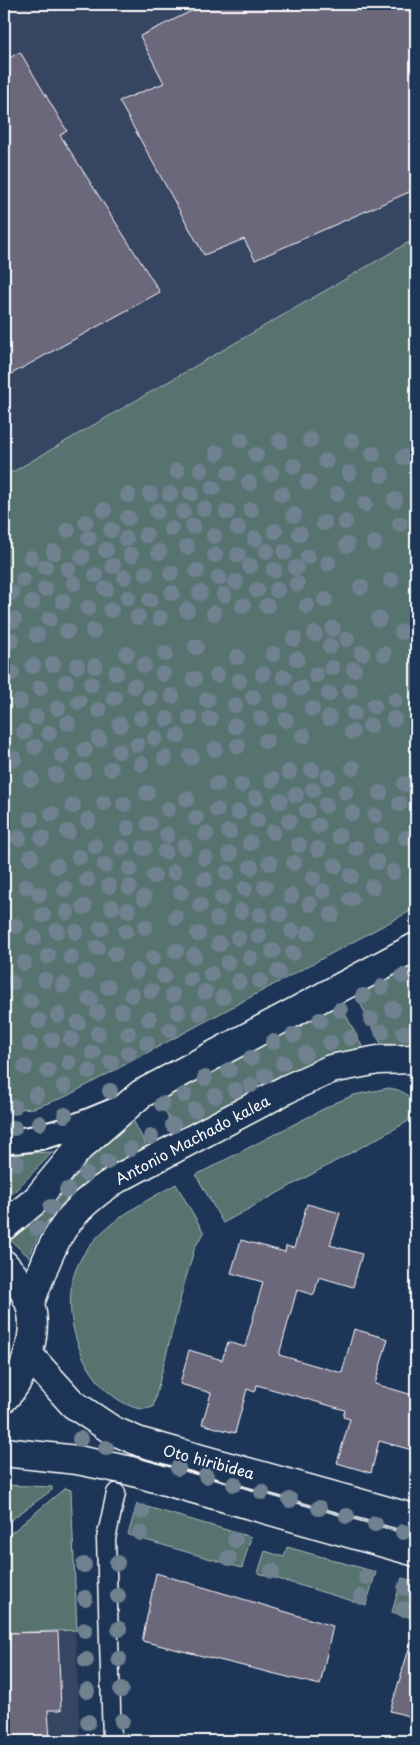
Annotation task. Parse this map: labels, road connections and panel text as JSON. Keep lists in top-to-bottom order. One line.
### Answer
{"streets":{"main road":["Antonio Machado kalea","Oto hiribidea"]}}
